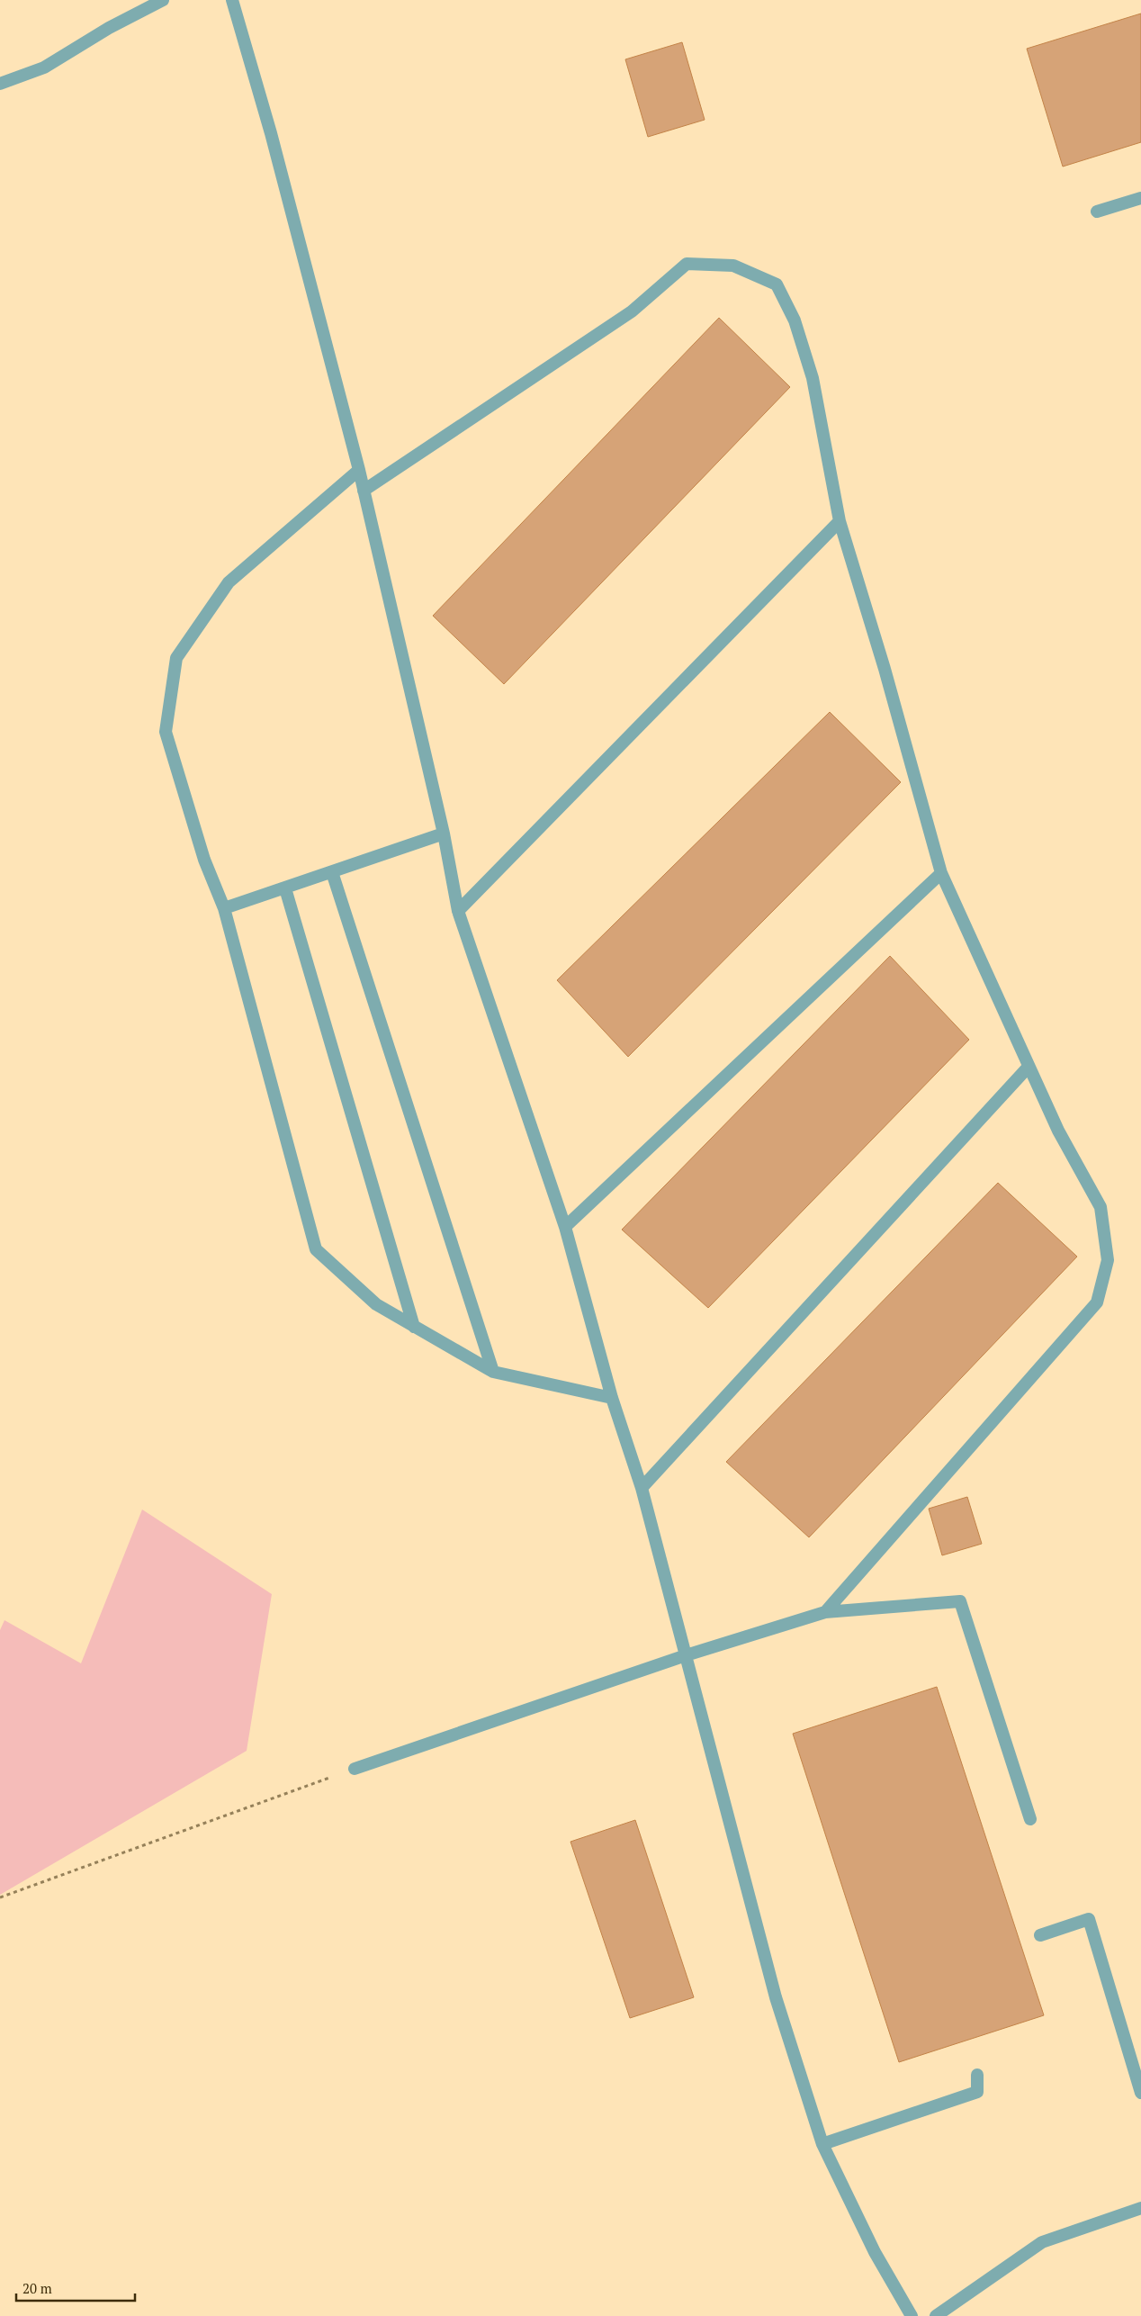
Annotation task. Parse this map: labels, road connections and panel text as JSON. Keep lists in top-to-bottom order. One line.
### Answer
{"scale_bar":"20 m"}
